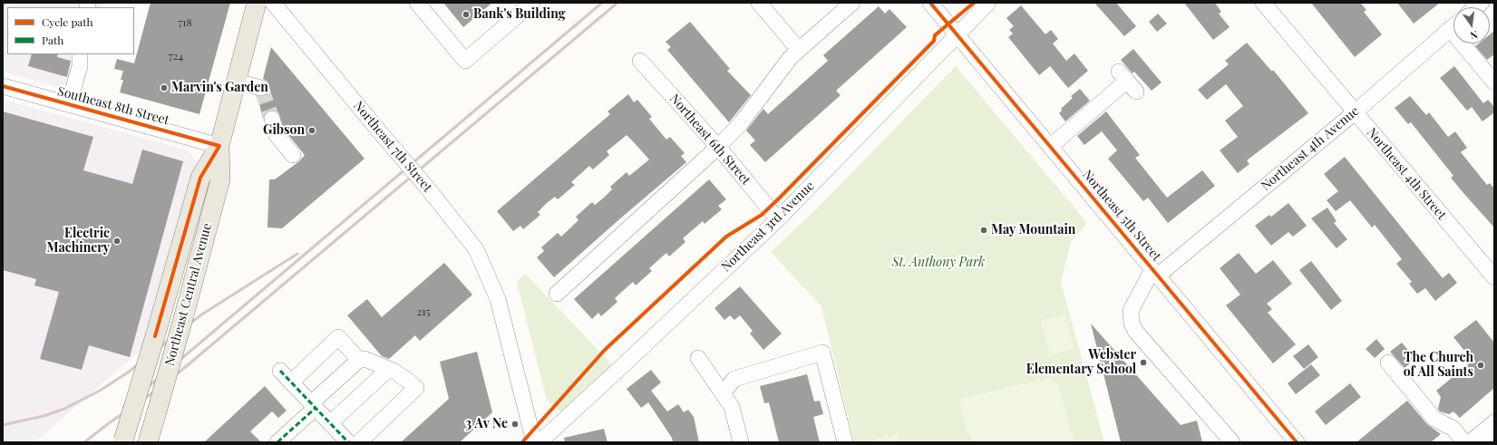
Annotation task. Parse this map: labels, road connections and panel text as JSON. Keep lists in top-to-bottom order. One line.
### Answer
{"streets":{"main road":["Northeast Central Avenue"],"street":["Southeast 8th Street","Northeast 6th Street","Northeast 7th Street","Northeast 4th Avenue","Northeast 4th Street","Northeast 5th Street","Northeast 3rd Avenue"]},"crossings":[["Southeast 8th Street","Northeast Central Avenue"],["Northeast 6th Street","Northeast 3rd Avenue"],["Northeast 4th Avenue","Northeast 4th Street"],["Northeast 4th Avenue","Northeast 5th Street"],["Northeast 5th Street","Northeast 3rd Avenue"]],"parks":["St. Anthony Park"],"places":["Bank's Building","Marvin's Garden","Gibson","May Mountain","Electric Machinery","Webster Elementary School","The Church of All Saints","3 Av Ne"],"house_numbers":["718","724","215"],"legend":["Cycle path","Path"],"north":"bottom"}
